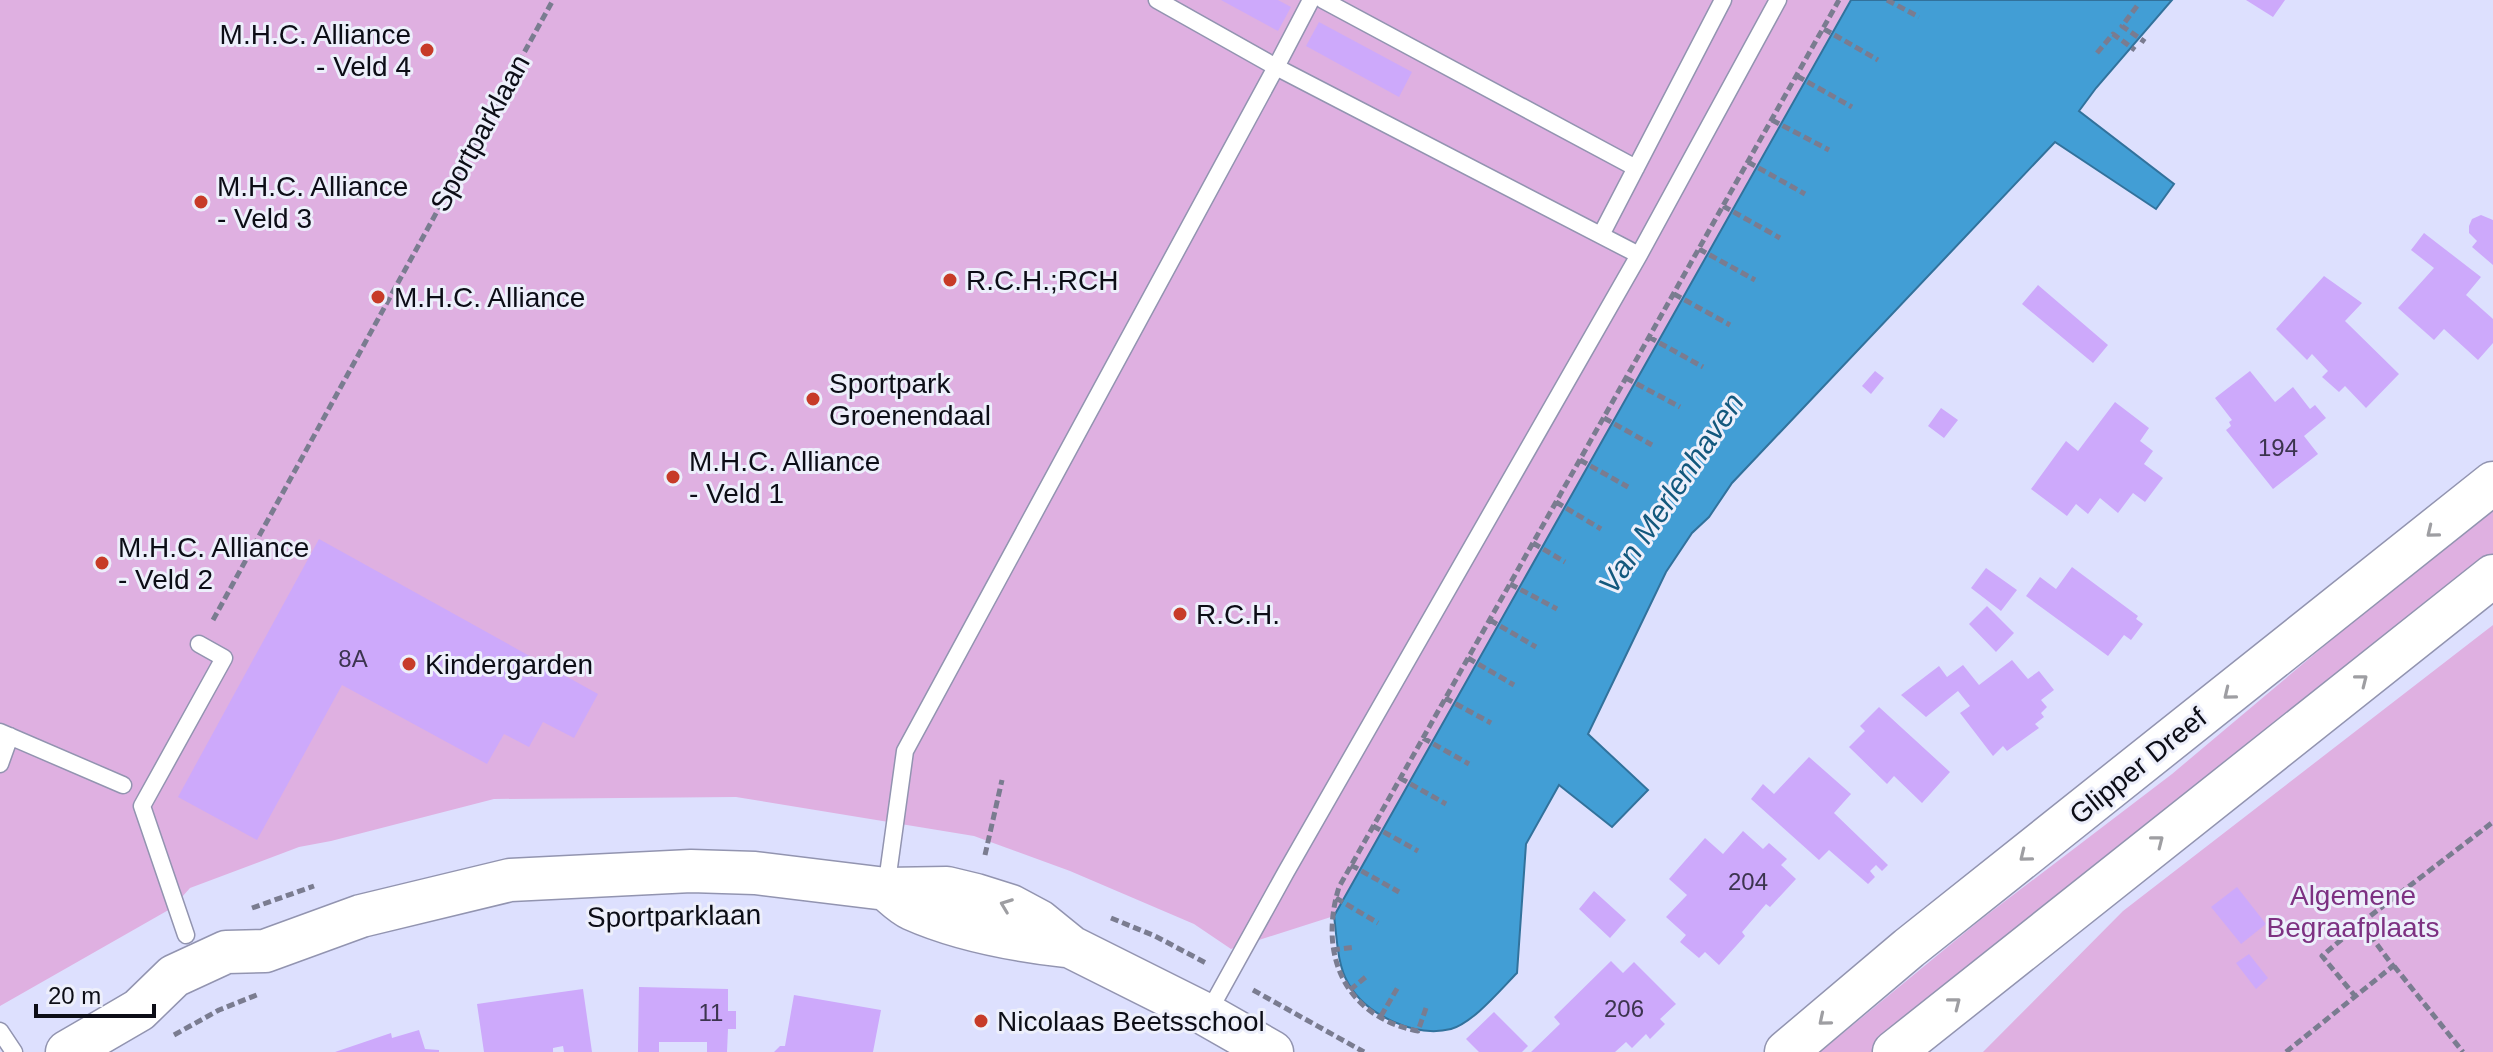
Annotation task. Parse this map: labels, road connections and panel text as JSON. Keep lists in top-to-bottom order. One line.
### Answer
{"streets":{"street":["Sportparklaan","Glipper Dreef"]},"water":["Van Merlenhaven"],"parks":["Algemene Begraafplaats"],"places":["M.H.C. Alliance - Veld 4","M.H.C. Alliance - Veld 3","R.C.H.;RCH","M.H.C. Alliance","Sportpark Groenendaal","M.H.C. Alliance - Veld 1","M.H.C. Alliance - Veld 2","R.C.H.","Kindergarden","Nicolaas Beetsschool"],"house_numbers":["194","8A","204","206","11"],"scale_bar":"20 m"}
